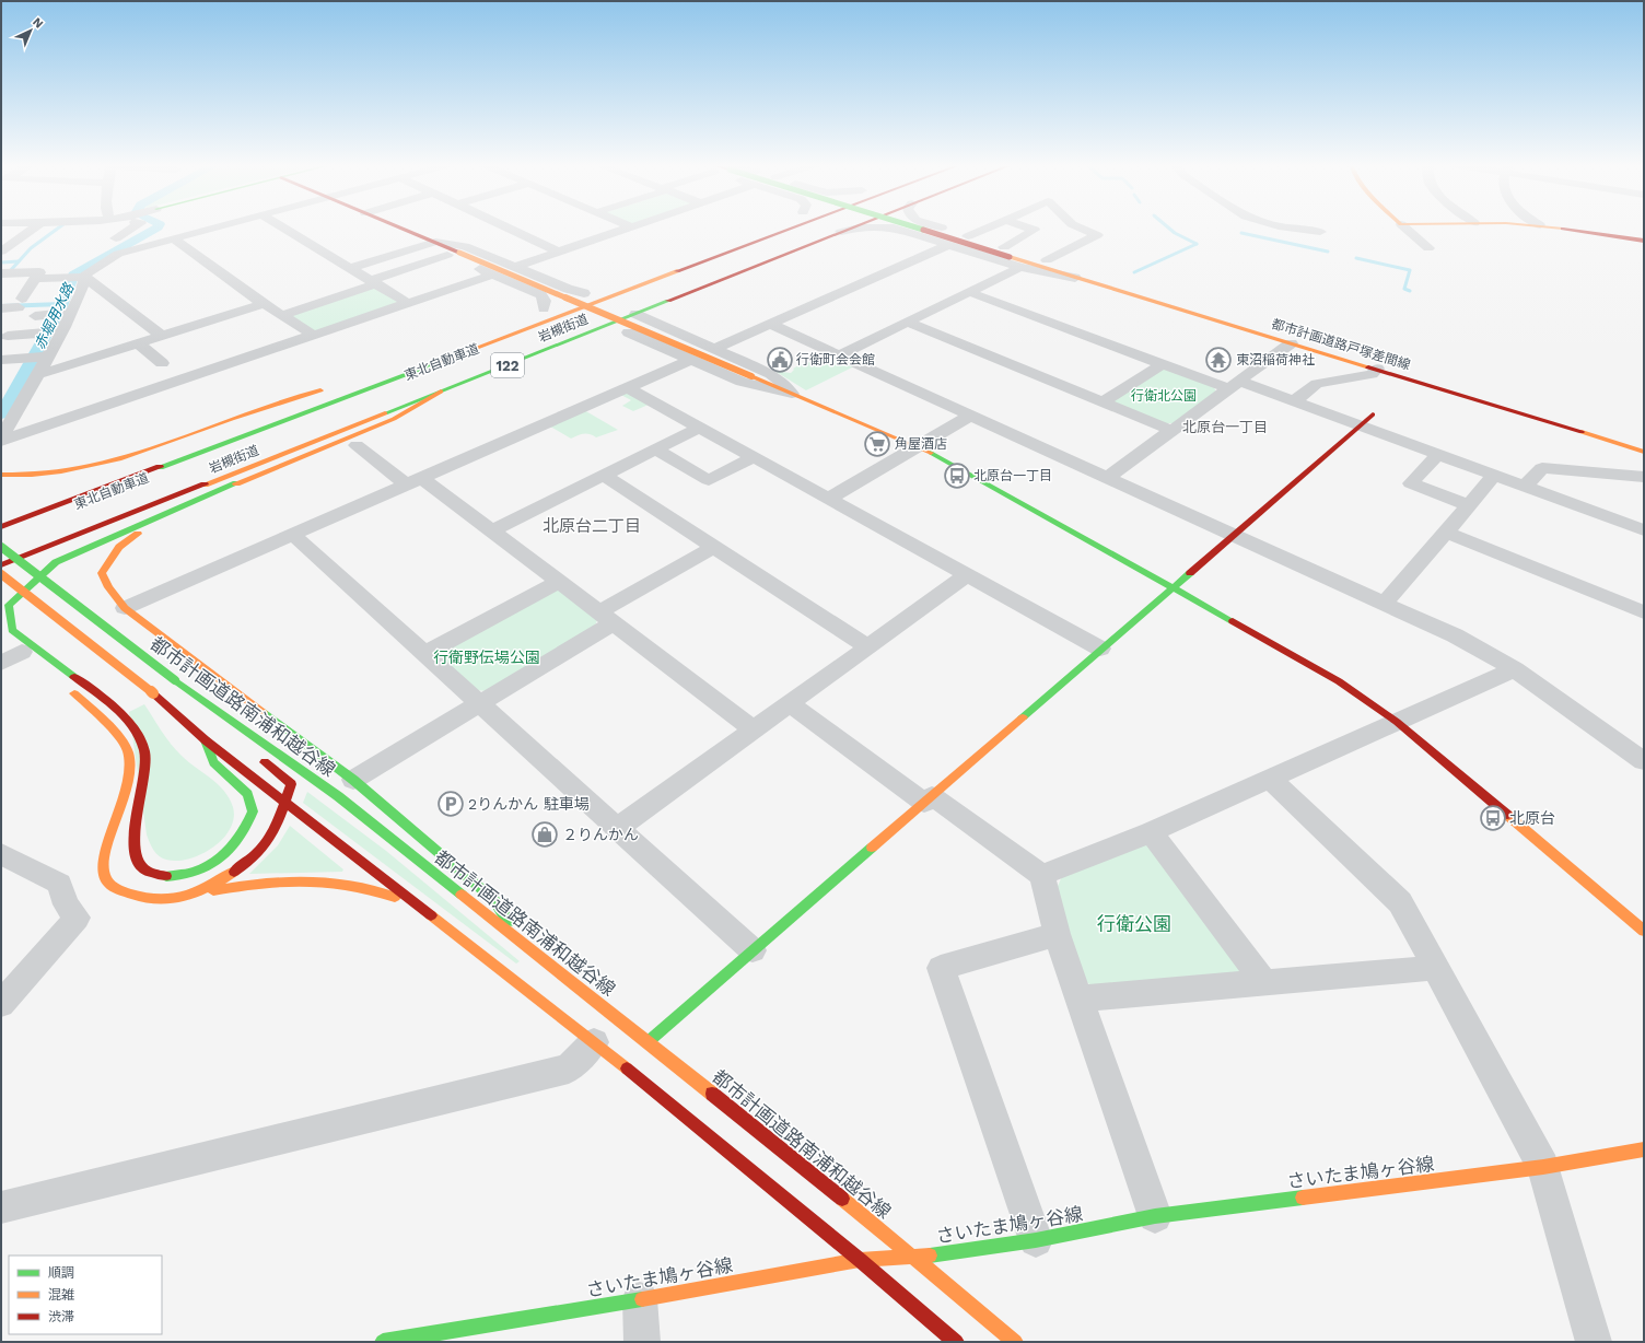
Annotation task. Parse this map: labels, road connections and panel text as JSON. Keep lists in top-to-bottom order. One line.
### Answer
{"streets":{"main road":["岩槻街道","都市計画道路戸塚差間線","東北自動車道","122","都市計画道路南浦和越谷線","さいたま鳩ヶ谷線"]},"crossings":[["都市計画道路南浦和越谷線","さいたま鳩ヶ谷線"]],"districts":["北原台一丁目","北原台二丁目"],"water":["赤堀用水路"],"parks":["行衛北公園","行衛野伝場公園","行衛公園"],"places":{"public building":["行衛町会会館"],"temple":["東沼稲荷神社"],"supermarket":["角屋酒店"],"bus stop":["北原台一丁目","北原台"],"parking":["2りんかん 駐車場"],"shop":["２りんかん"]},"legend":["順調","混雑","渋滞"],"north":"top right"}
